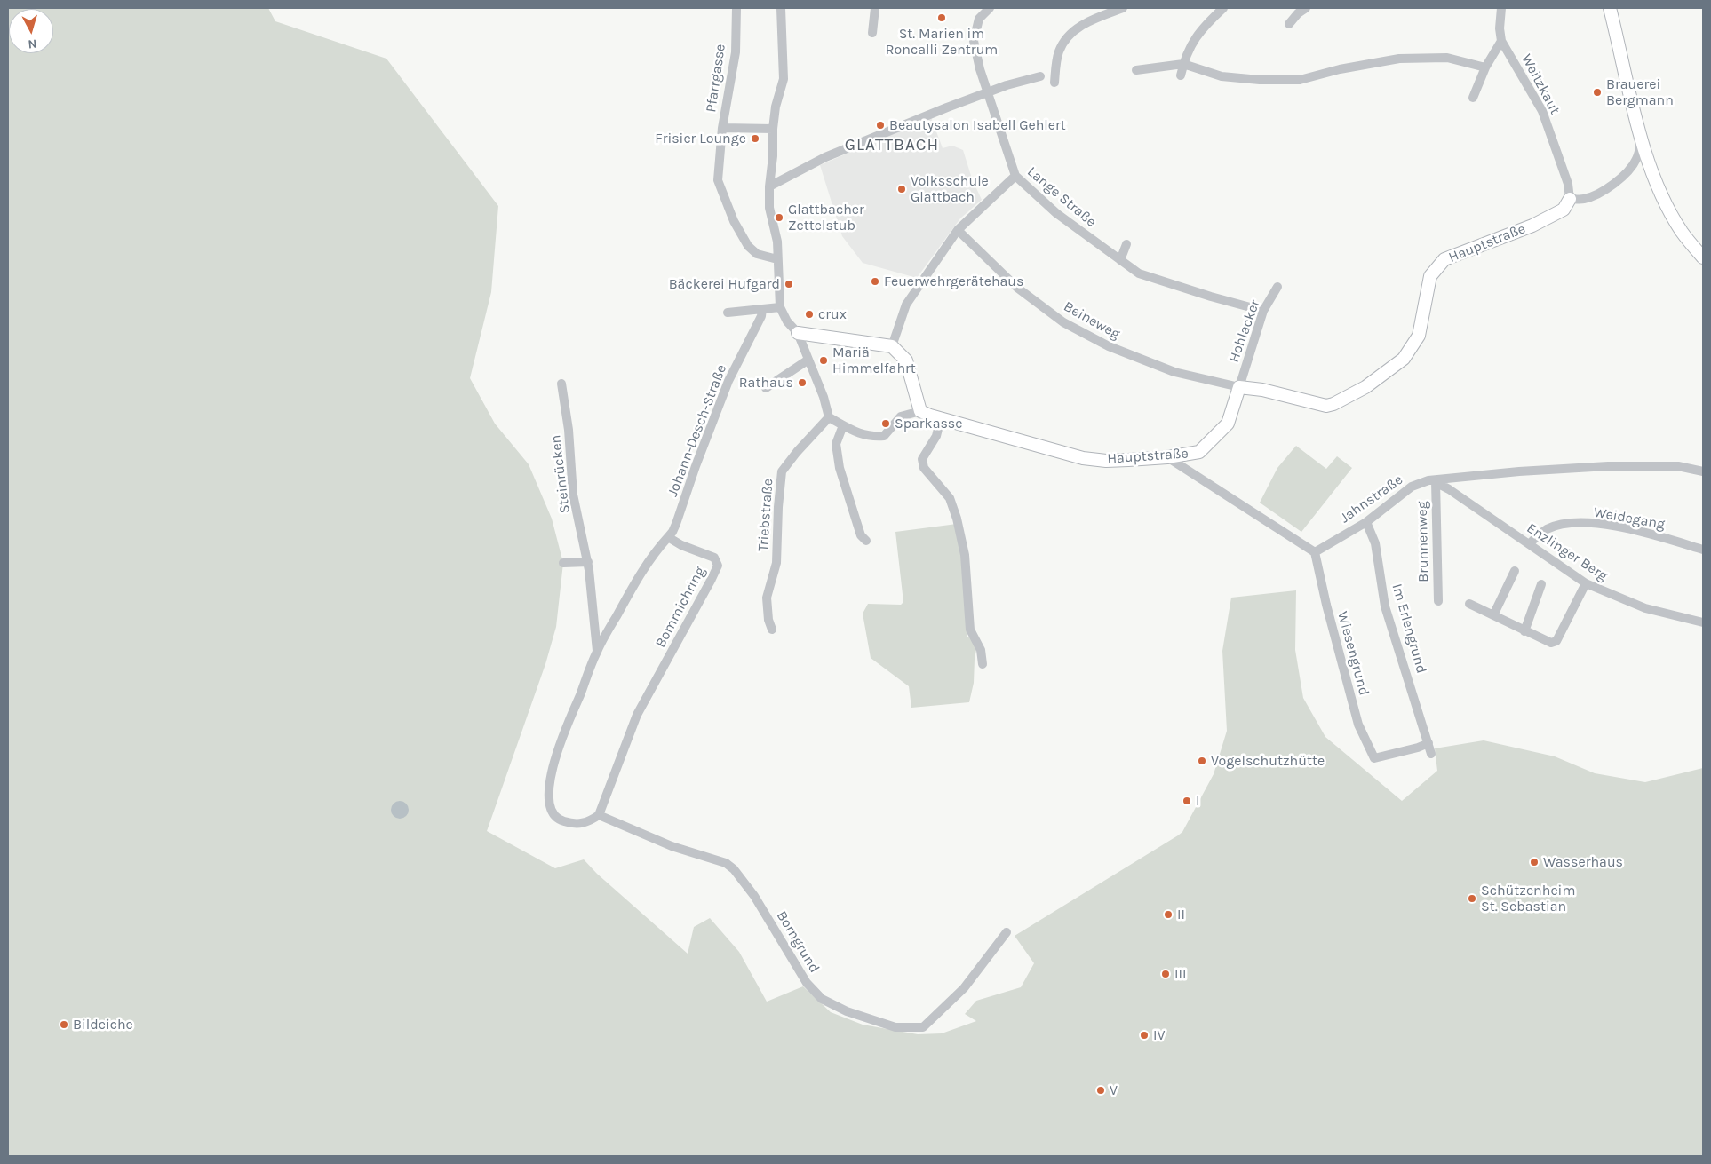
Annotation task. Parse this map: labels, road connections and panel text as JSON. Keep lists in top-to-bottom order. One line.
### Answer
{"streets":{"street":["Pfarrgasse","Weitzkaut","Lange Straße","Hauptstraße","Beineweg","Hohlacker","Johann-Desch-Straße","Steinrücken","Jahnstraße","Triebstraße","Weidegang","Brunnenweg","Enzlinger Berg","Bommichring","Im Erlengrund","Wiesengrund","Borngrund"]},"crossings":[["Weitzkaut","Hauptstraße"],["Lange Straße","Hohlacker"],["Hauptstraße","Beineweg"],["Hauptstraße","Hohlacker"],["Beineweg","Hohlacker"],["Johann-Desch-Straße","Bommichring"],["Jahnstraße","Brunnenweg"],["Jahnstraße","Enzlinger Berg"],["Jahnstraße","Im Erlengrund"],["Jahnstraße","Wiesengrund"],["Weidegang","Enzlinger Berg"],["Brunnenweg","Enzlinger Berg"],["Bommichring","Borngrund"],["Im Erlengrund","Wiesengrund"]],"districts":["GLATTBACH"],"places":["St. Marien im Roncalli Zentrum","Brauerei Bergmann","Beautysalon Isabell Gehlert","Frisier Lounge","Volksschule Glattbach","Glattbacher Zettelstub","Feuerwehrgerätehaus","Bäckerei Hufgard","crux","Mariä Himmelfahrt","Rathaus","Sparkasse","Vogelschutzhütte","I","Wasserhaus","Schützenheim St. Sebastian","II","III","Bildeiche","IV","V"],"north":"bottom"}
